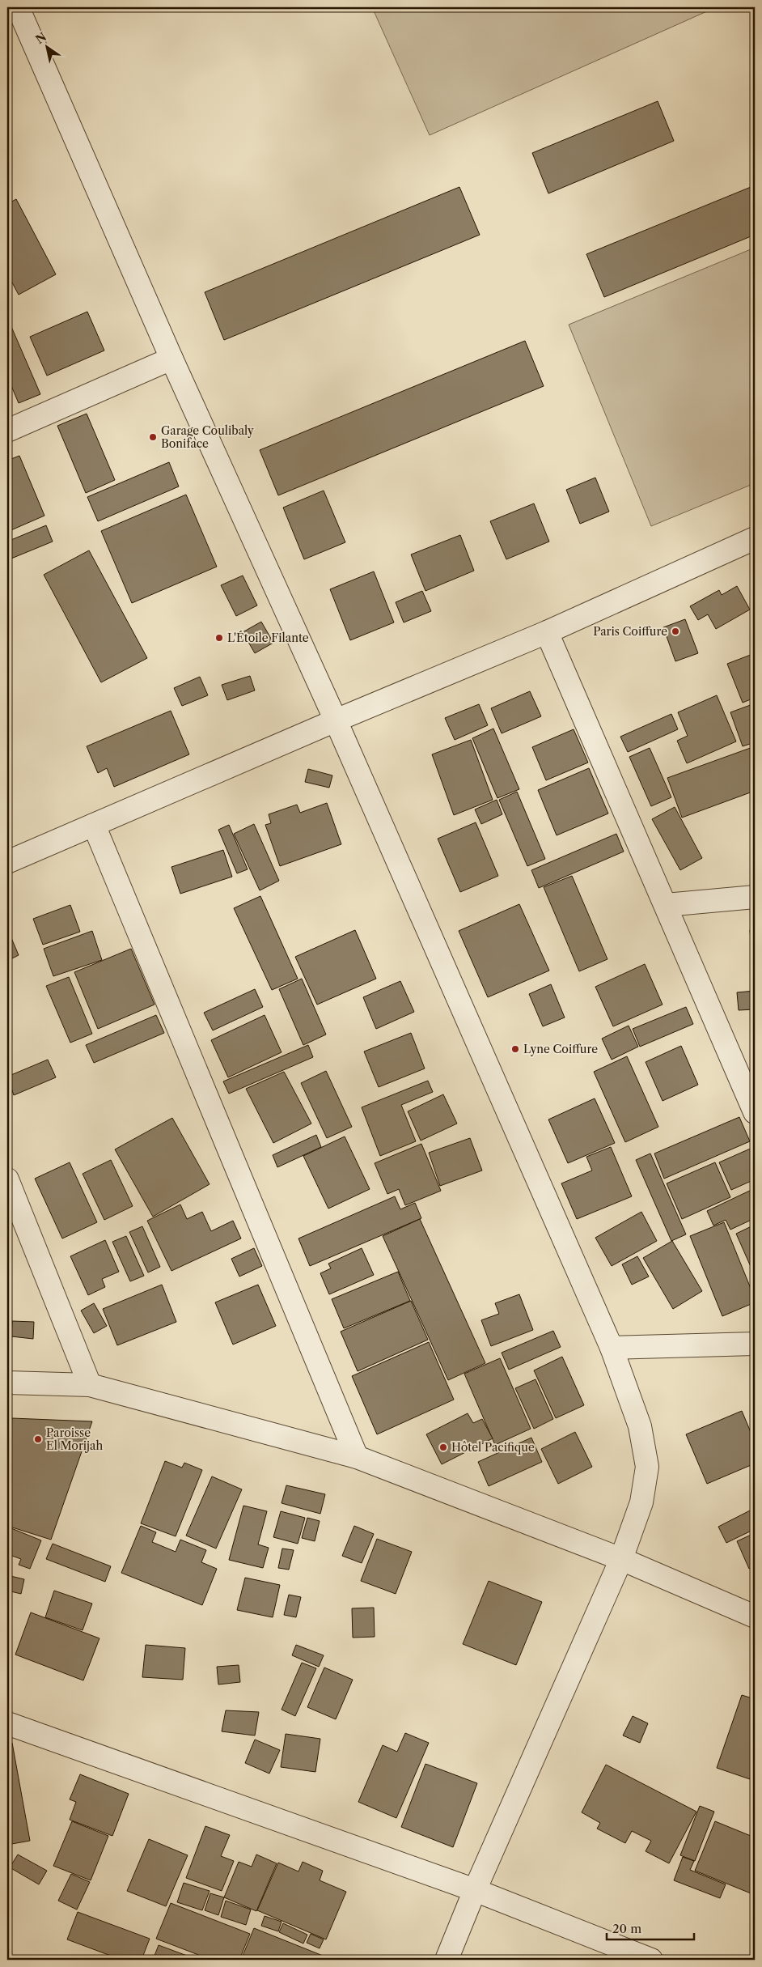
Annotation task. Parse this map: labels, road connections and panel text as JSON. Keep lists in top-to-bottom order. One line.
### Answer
{"places":["Garage Coulibaly Boniface","Paris Coiffure","L'Étoile Filante","Lyne Coiffure","Paroisse El Morijah","Hôtel Pacifique"],"scale_bar":"20 m","north":"top left"}
